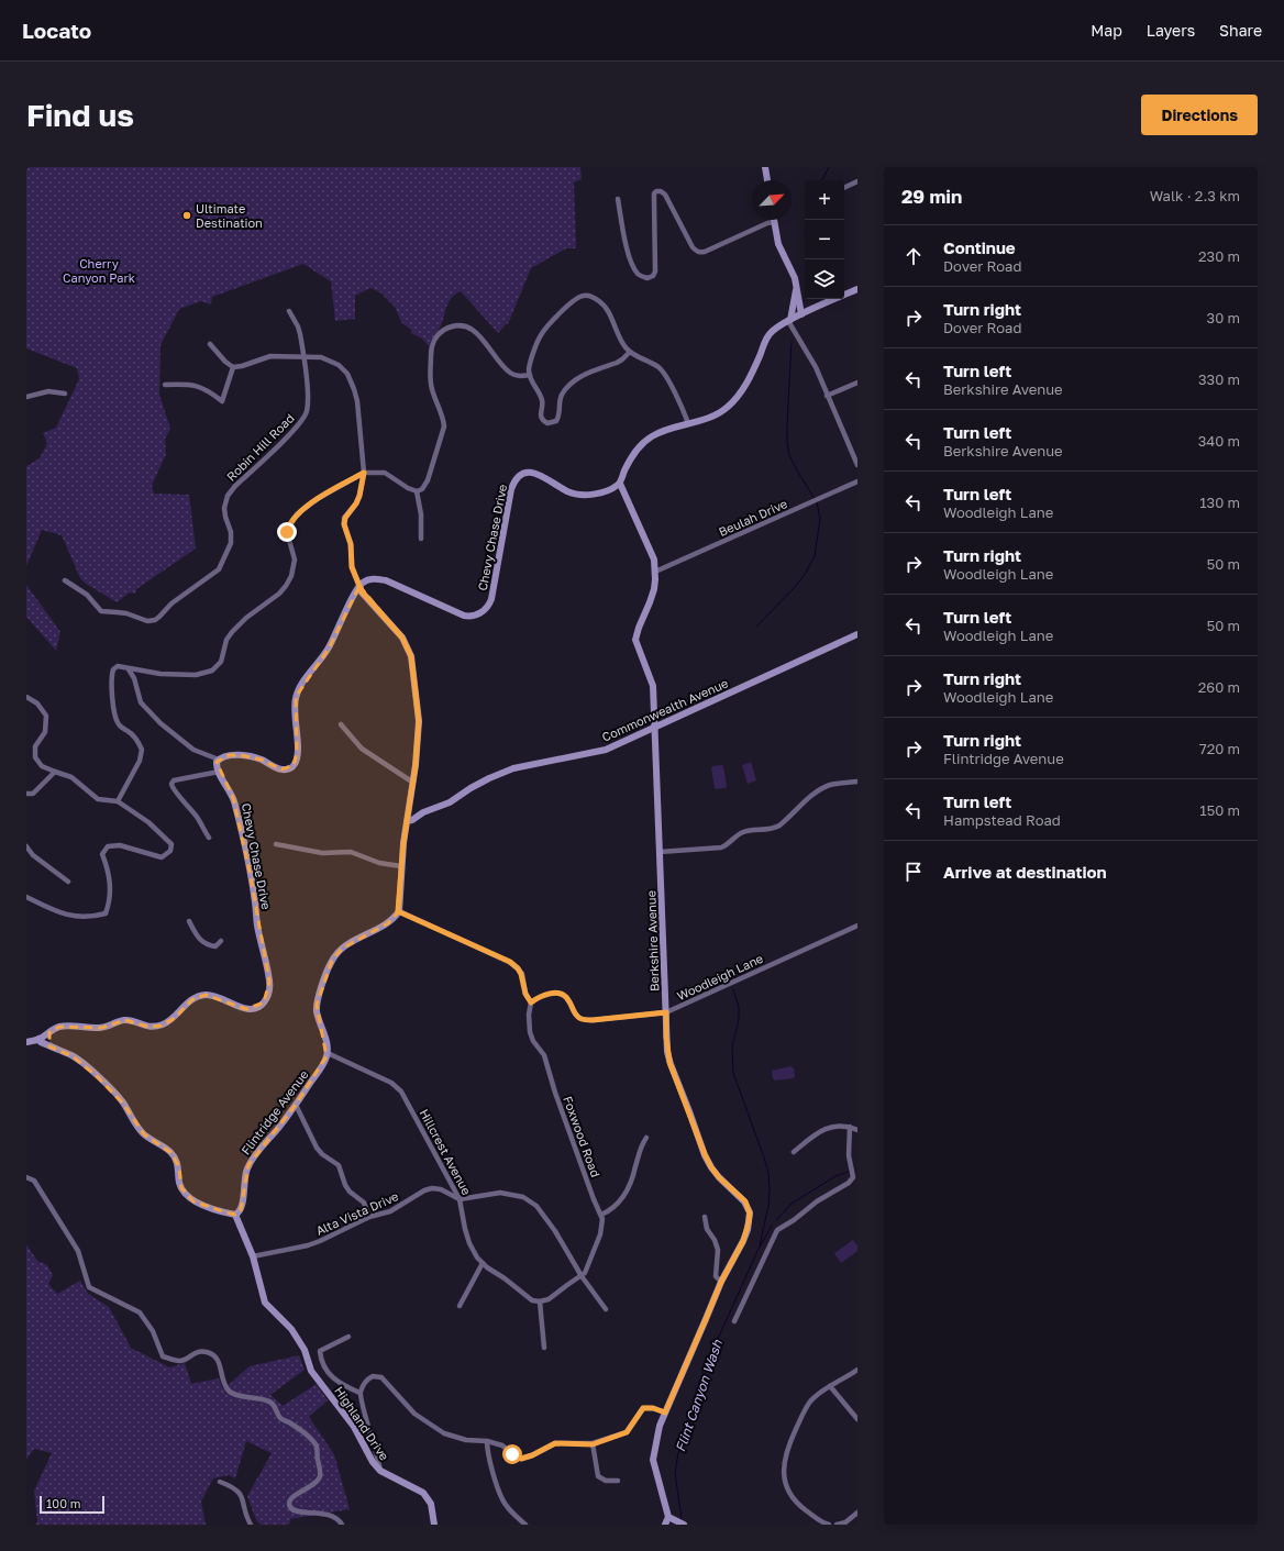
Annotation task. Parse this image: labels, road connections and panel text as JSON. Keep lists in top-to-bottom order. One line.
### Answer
{"streets":{"street":["Robin Hill Road","Beulah Drive","Chevy Chase Drive","Commonwealth Avenue","Berkshire Avenue","Woodleigh Lane","Flintridge Avenue","Foxwood Road","Hillcrest Avenue","Alta Vista Drive","Highland Drive"]},"crossings":[["Beulah Drive","Berkshire Avenue"],["Chevy Chase Drive","Berkshire Avenue"],["Commonwealth Avenue","Berkshire Avenue"],["Berkshire Avenue","Woodleigh Lane"],["Woodleigh Lane","Foxwood Road"],["Flintridge Avenue","Hillcrest Avenue"],["Flintridge Avenue","Highland Drive"],["Hillcrest Avenue","Alta Vista Drive"],["Alta Vista Drive","Highland Drive"]],"water":["Flint Canyon Wash"],"parks":["Cherry Canyon Park"],"places":["Ultimate Destination"],"scale_bar":"100 m","north":"top right","page":{"header":"Locato","nav":["Map","Layers","Share"],"buttons":"Directions","title":"Find us","heading":["29 min","Walk · 2.3 km"],"map_buttons":["+","−"],"list":[["Continue","Dover Road","230 m"],["Turn right","Dover Road","30 m"],["Turn left","Berkshire Avenue","330 m"],["Turn left","Berkshire Avenue","340 m"],["Turn left","Woodleigh Lane","130 m"],["Turn right","Woodleigh Lane","50 m"],["Turn left","Woodleigh Lane","50 m"],["Turn right","Woodleigh Lane","260 m"],["Turn right","Flintridge Avenue","720 m"],["Turn left","Hampstead Road","150 m"],"Arrive at destination"],"scale":"100 m"}}
